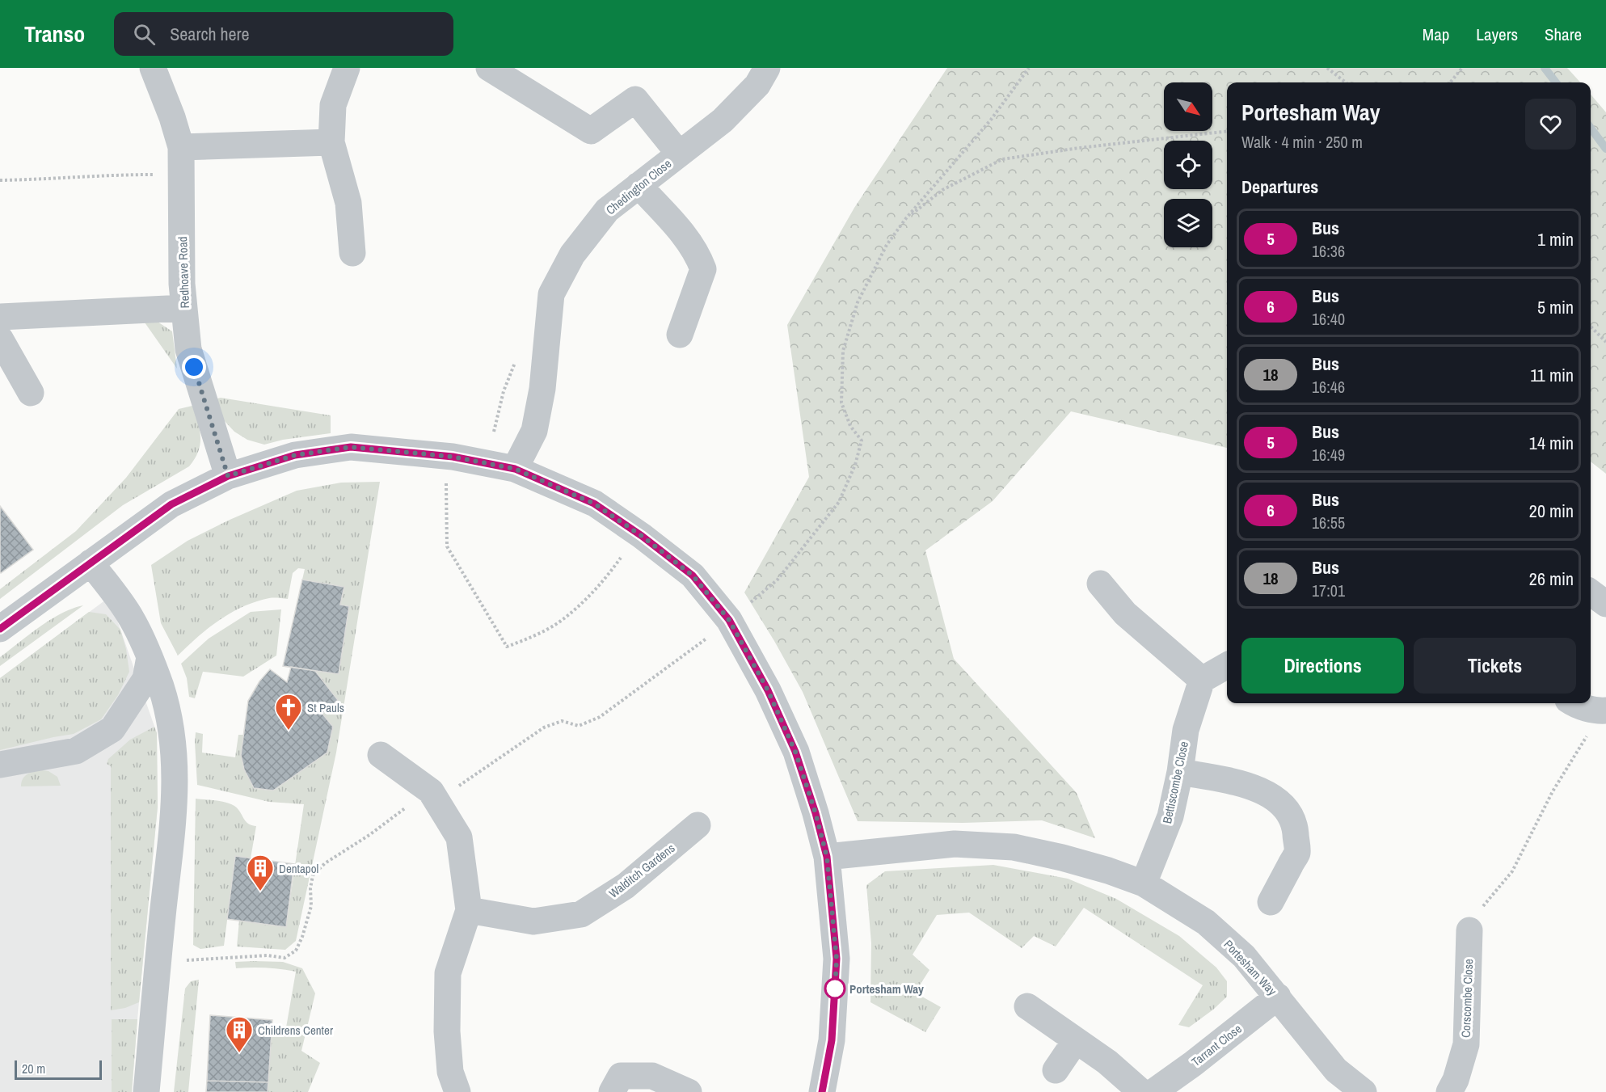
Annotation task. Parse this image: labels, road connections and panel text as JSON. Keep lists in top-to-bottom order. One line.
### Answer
{"streets":{"street":["Chedington Close","Redhoave Road","Bettiscombe Close","Walditch Gardens","Portesham Way","Corscombe Close","Tarrant Close"]},"crossings":[["Bettiscombe Close","Portesham Way"],["Portesham Way","Tarrant Close"]],"places":{"church":["St Pauls"],"building":["Dentapol","Childrens Center"],"other":["Portesham Way"]},"lines":["bus line 5"],"scale_bar":"20 m","north":"bottom right","page":{"header":"Transo","search":"Search here","nav":["Map","Layers","Share"],"heading":[["Portesham Way","Walk · 4 min · 250 m"],"Departures"],"list":[{"mark":"5","name":"Bus","note":"16:36","value":"1 min"},{"mark":"6","name":"Bus","note":"16:40","value":"5 min"},{"mark":"18","name":"Bus","note":"16:46","value":"11 min"},{"mark":"5","name":"Bus","note":"16:49","value":"14 min"},{"mark":"6","name":"Bus","note":"16:55","value":"20 min"},{"mark":"18","name":"Bus","note":"17:01","value":"26 min"}],"buttons":["Directions","Tickets"],"scale":"20 m"}}
